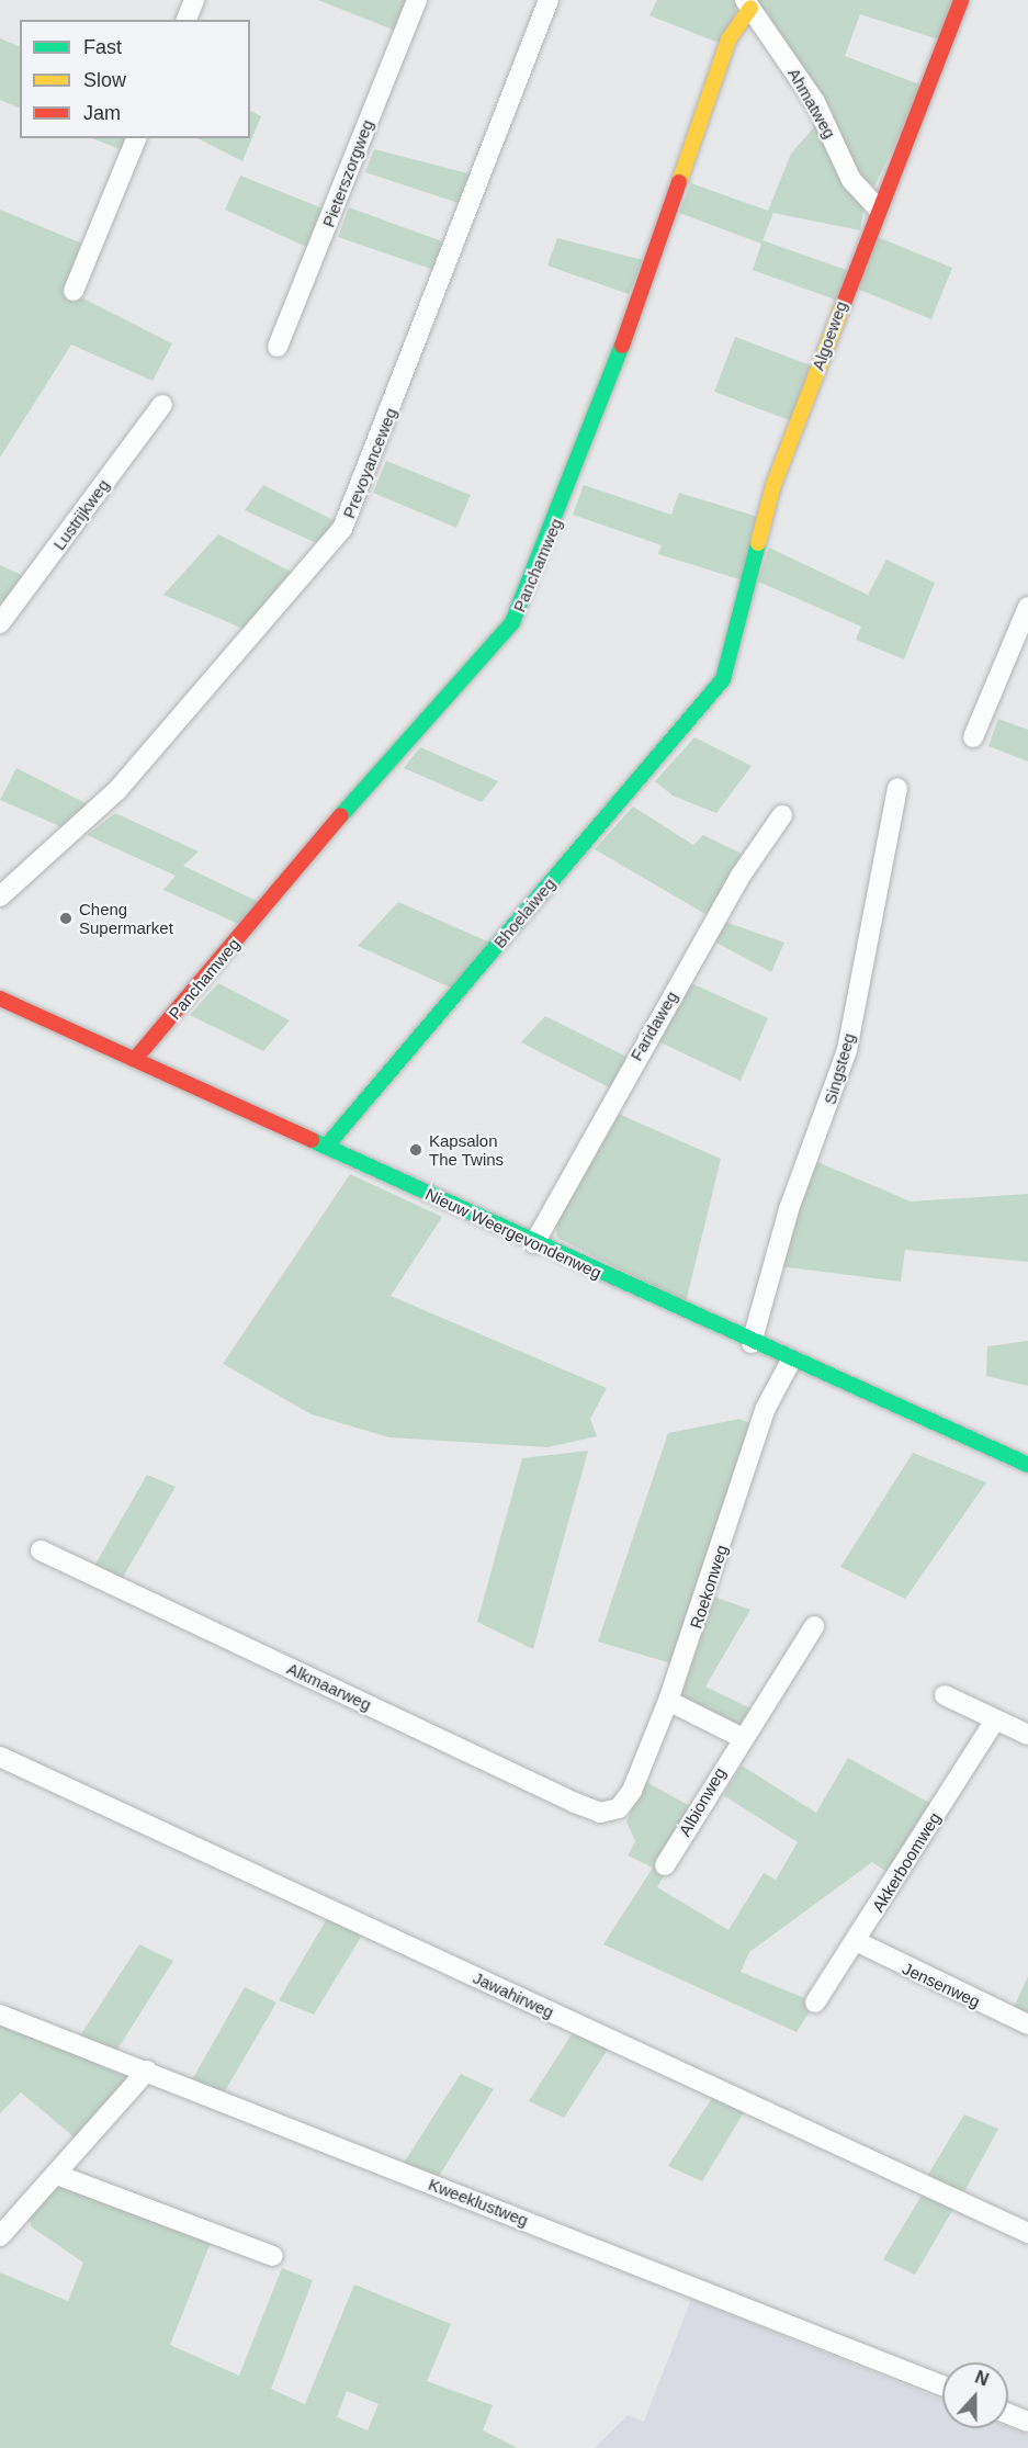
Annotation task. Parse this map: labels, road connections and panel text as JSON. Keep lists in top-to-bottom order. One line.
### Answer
{"streets":{"street":["Ahmatweg","Pieterszorgweg","Algoeweg","Prevoyanceweg","Lustrijkweg","Panchamweg","Bhoelaiweg","Faridaweg","Singsteeg","Nieuw Weergevondenweg","Roekonweg","Alkmaarweg","Albionweg","Akkerboomweg","Jensenweg","Jawahirweg","Kweeklustweg"]},"crossings":[["Ahmatweg","Algoeweg"],["Ahmatweg","Panchamweg"],["Algoeweg","Bhoelaiweg"],["Panchamweg","Nieuw Weergevondenweg"],["Bhoelaiweg","Nieuw Weergevondenweg"],["Faridaweg","Nieuw Weergevondenweg"],["Singsteeg","Nieuw Weergevondenweg"],["Nieuw Weergevondenweg","Roekonweg"],["Roekonweg","Alkmaarweg"],["Akkerboomweg","Jensenweg"]],"places":["Cheng Supermarket","Kapsalon The Twins"],"legend":["Fast","Slow","Jam"],"north":"top"}
